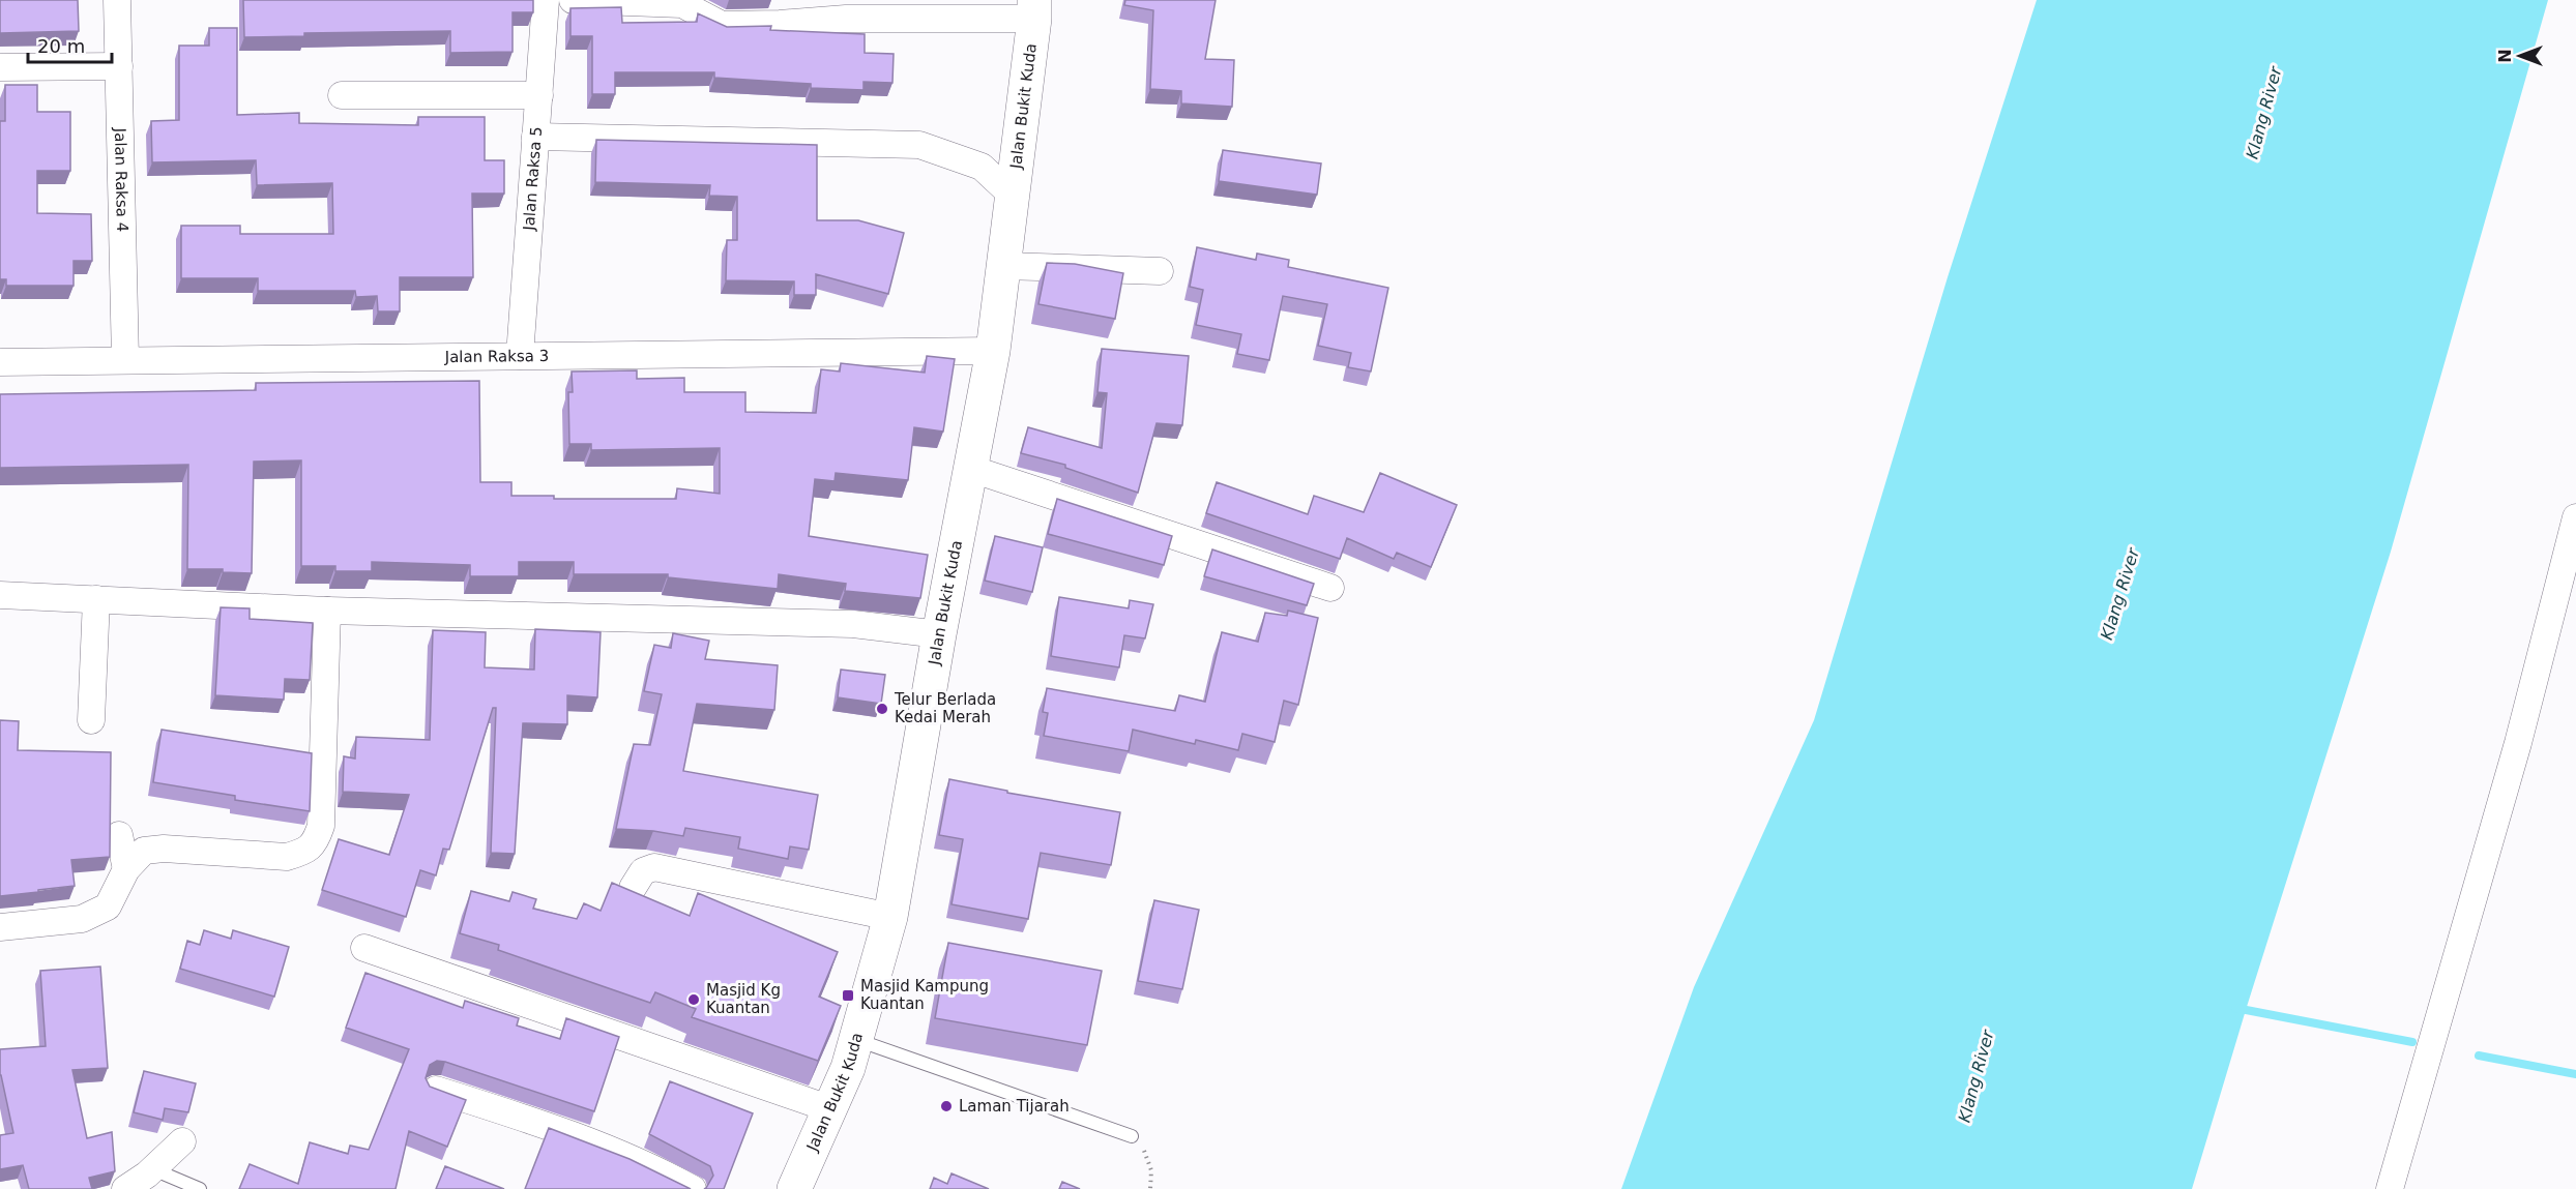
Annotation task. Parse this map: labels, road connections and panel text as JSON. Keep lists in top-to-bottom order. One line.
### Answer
{"streets":{"street":["Jalan Bukit Kuda","Jalan Raksa 5","Jalan Raksa 4","Jalan Raksa 3"]},"crossings":[["Jalan Bukit Kuda","Jalan Raksa 3"],["Jalan Raksa 5","Jalan Raksa 3"],["Jalan Raksa 4","Jalan Raksa 3"]],"water":["Klang River"],"places":{"other":["Telur Berlada Kedai Merah","Masjid Kg Kuantan","Laman Tijarah"],"transit":["Masjid Kampung Kuantan"]},"scale_bar":"20 m","north":"left"}
